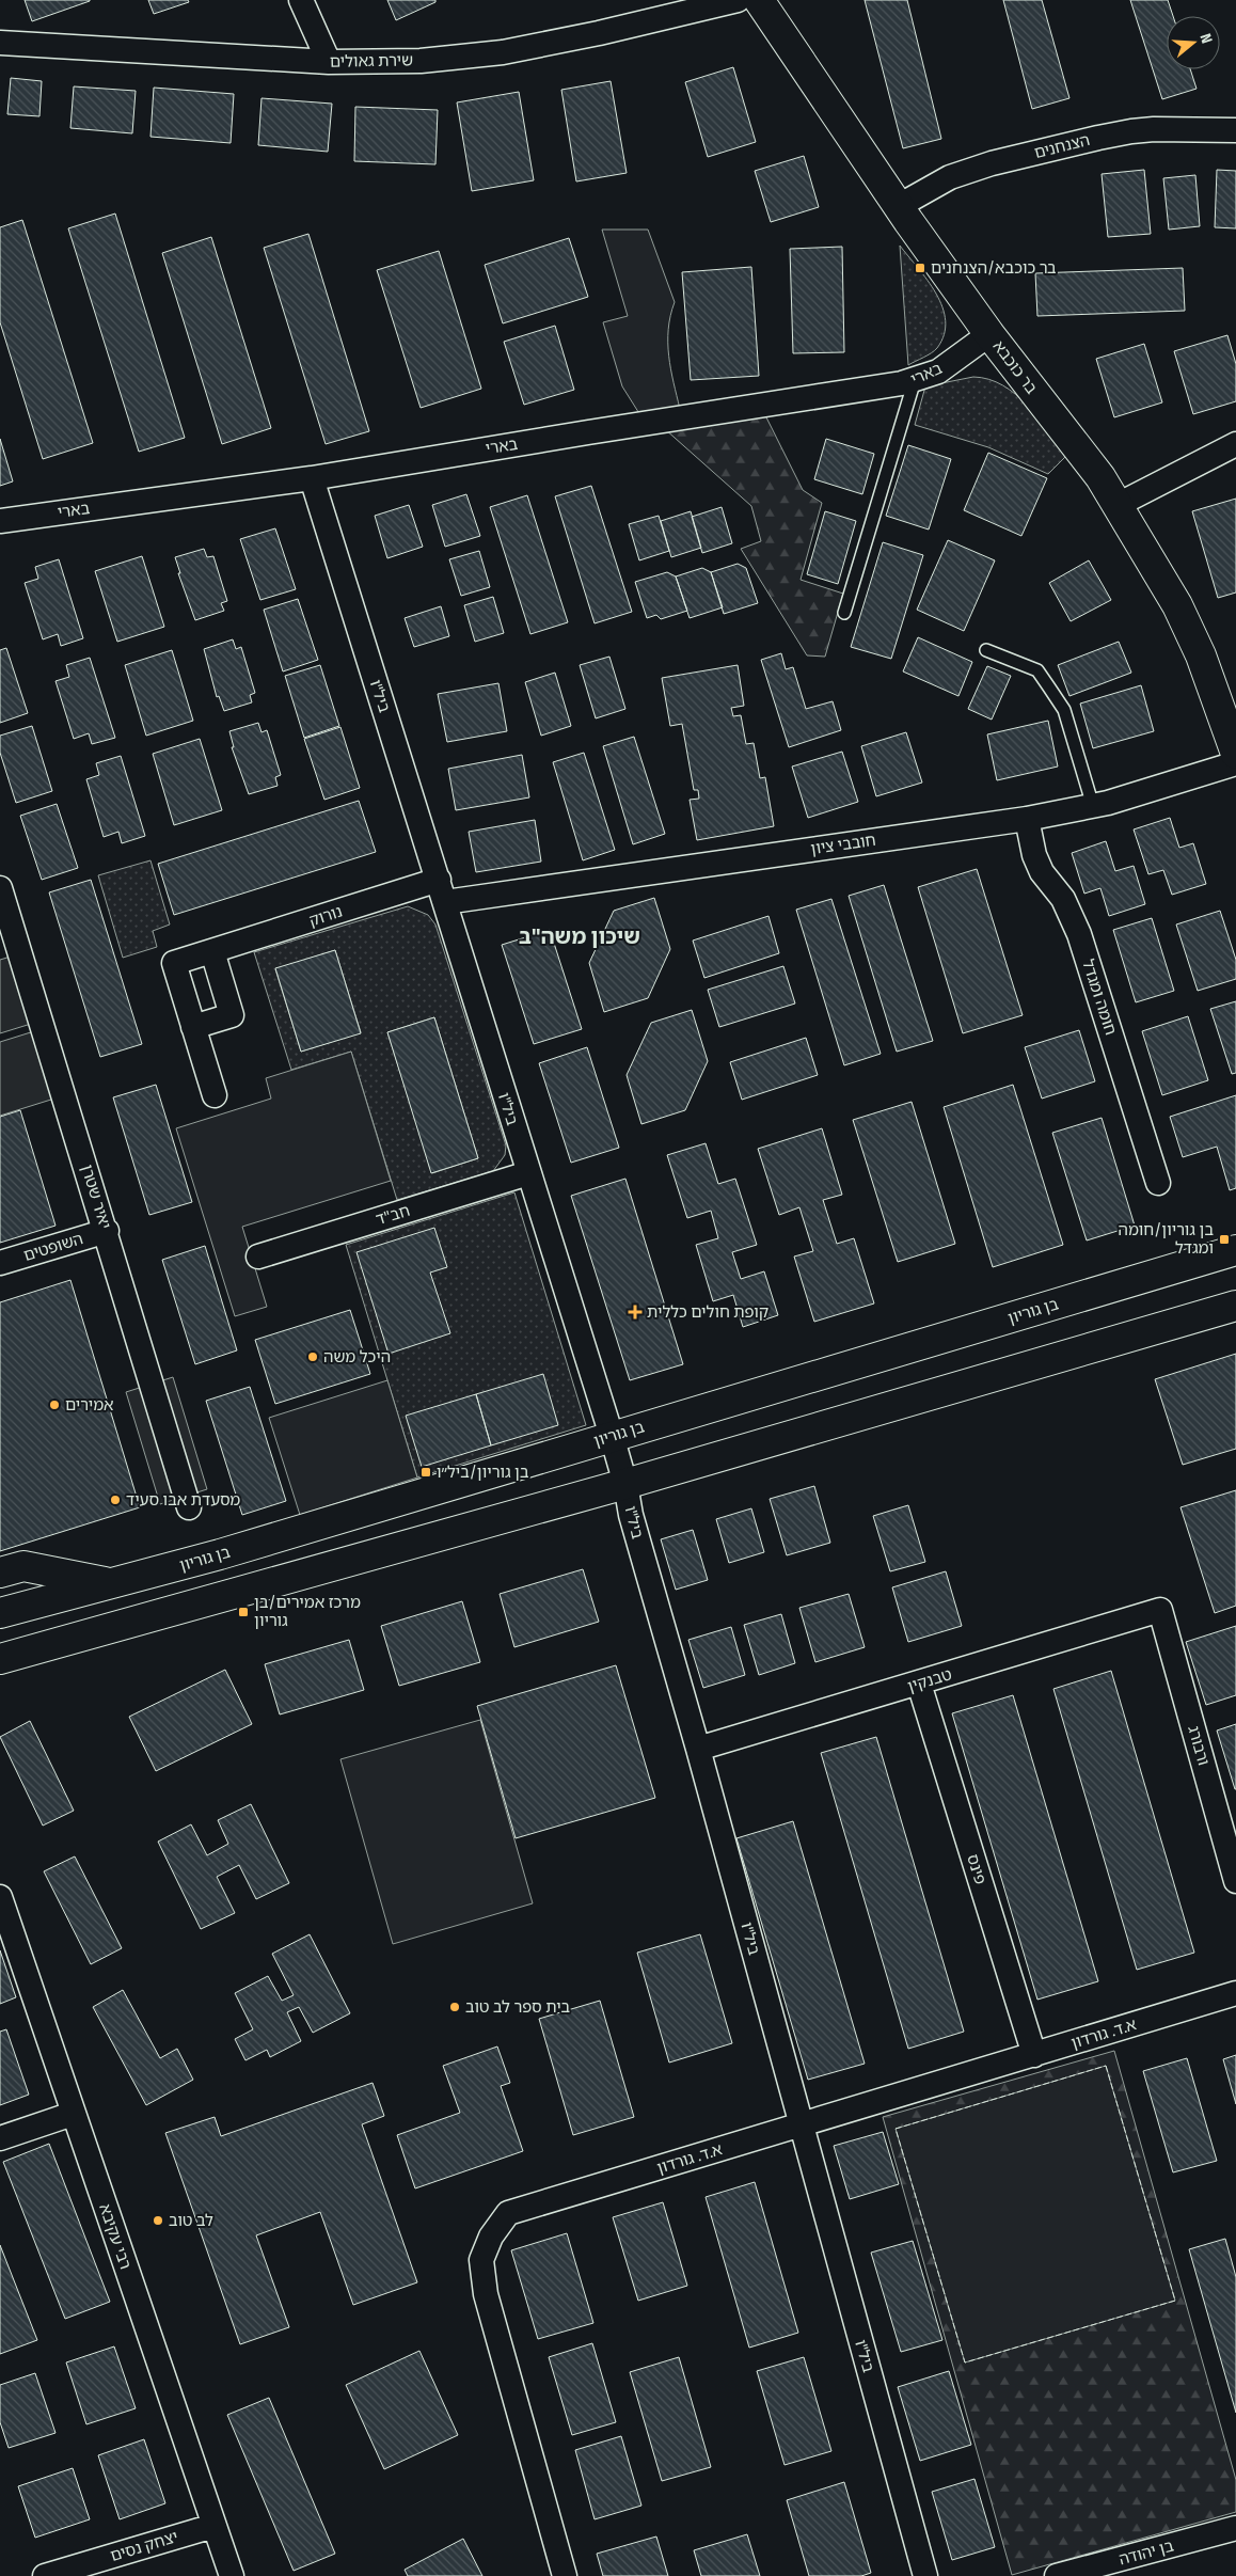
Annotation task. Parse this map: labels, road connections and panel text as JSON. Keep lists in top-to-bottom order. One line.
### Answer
{"streets":{"main road":["בר כוכבא","בן גוריון"],"street":["שירת גאולים","הצנחנים","בארי","ביל\"ו","חובבי ציון","נורוק","חומה ומגדל","יאיר שטרן","חב\"ד","השופטים","טבנקין","ורבורג","פינס","א.ד. גורדון","רבי עקיבא","יצחק נסים","בן יהודה"]},"crossings":[["הצנחנים","בר כוכבא"],["בר כוכבא","בארי"],["בארי","ביל\"ו"],["ביל\"ו","חובבי ציון"],["ביל\"ו","נורוק"],["ביל\"ו","חב\"ד"],["ביל\"ו","בן גוריון"],["ביל\"ו","טבנקין"],["ביל\"ו","א.ד. גורדון"],["חובבי ציון","נורוק"],["חובבי ציון","חומה ומגדל"],["יאיר שטרן","השופטים"],["טבנקין","ורבורג"],["טבנקין","פינס"],["פינס","א.ד. גורדון"],["רבי עקיבא","יצחק נסים"]],"districts":["שיכון משה\"ב"],"places":{"transit":["בר כוכבא/הצנחנים","בן גוריון/חומה ומגדל","בן גוריון/ביל״ו","מרכז אמירים/בן גוריון"],"health":["קופת חולים כללית"],"other":["היכל משה","אמירים","מסעדת אבו סעיד","בית ספר לב טוב","לב טוב"]},"north":"right"}
